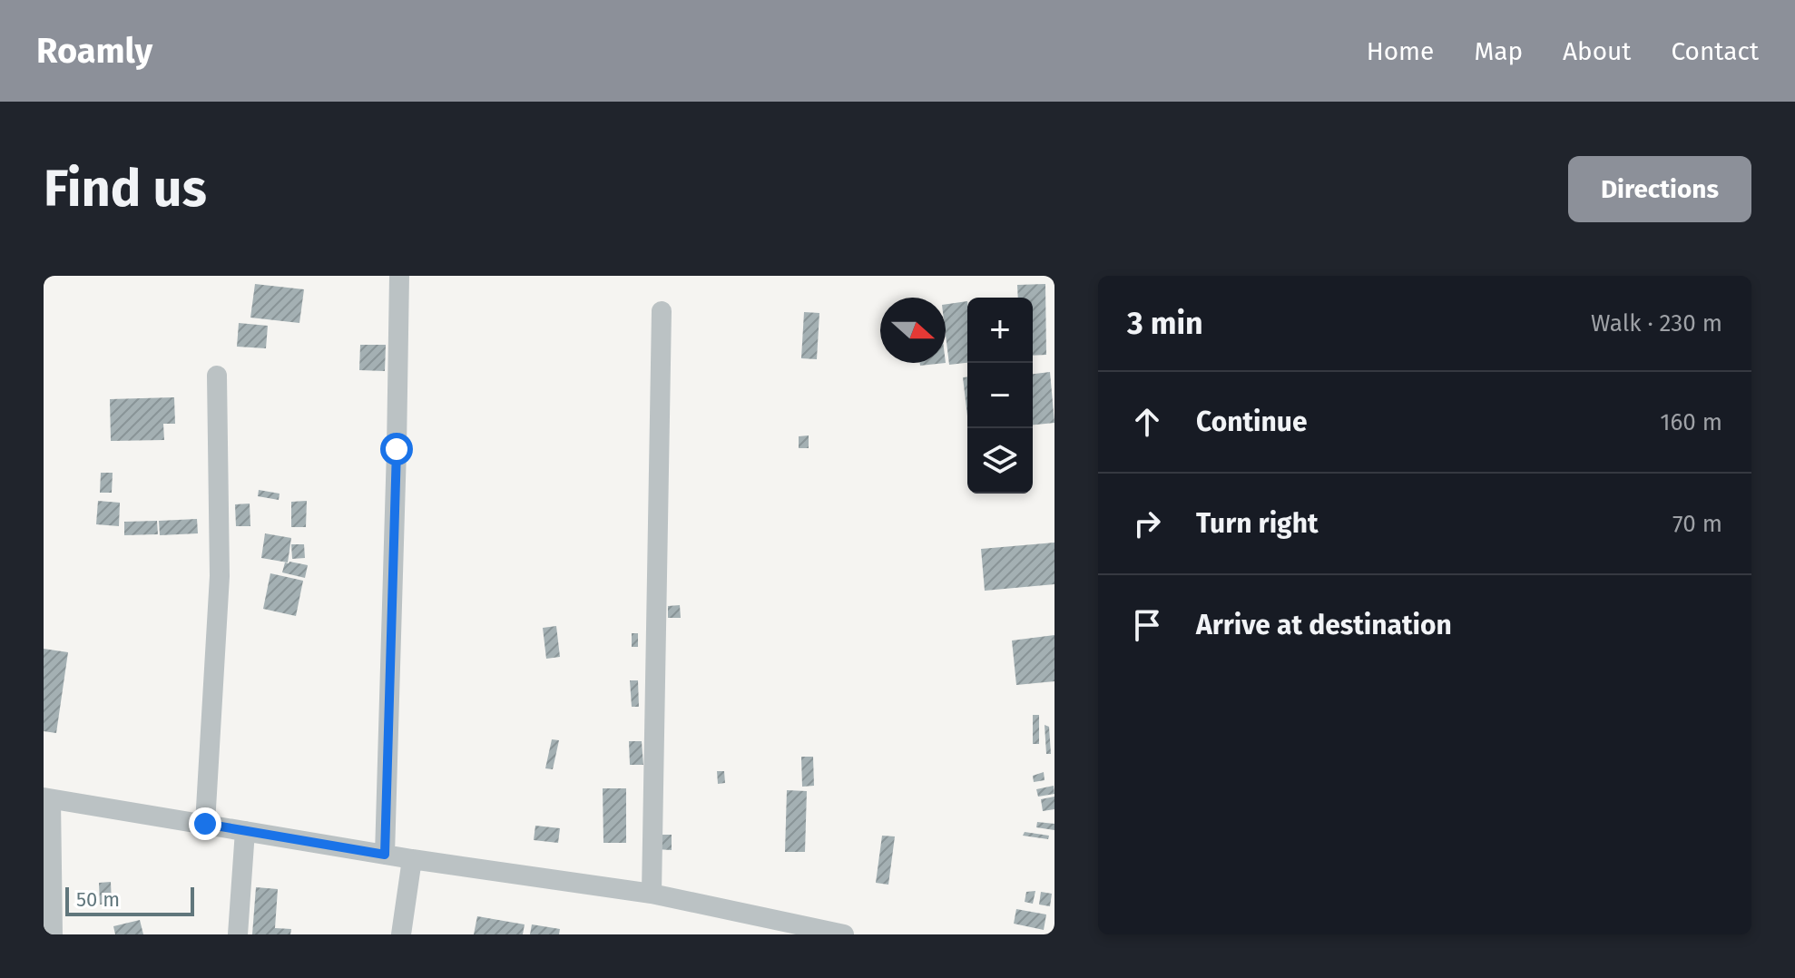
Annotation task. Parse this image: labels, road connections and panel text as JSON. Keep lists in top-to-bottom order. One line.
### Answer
{"scale_bar":"50 m","north":"right","page":{"header":"Roamly","nav":["Home","Map","About","Contact"],"buttons":"Directions","title":"Find us","heading":["3 min","Walk · 230 m"],"map_buttons":["+","−"],"list":[["Continue","160 m"],["Turn right","70 m"],"Arrive at destination"],"scale":"50 m"}}
